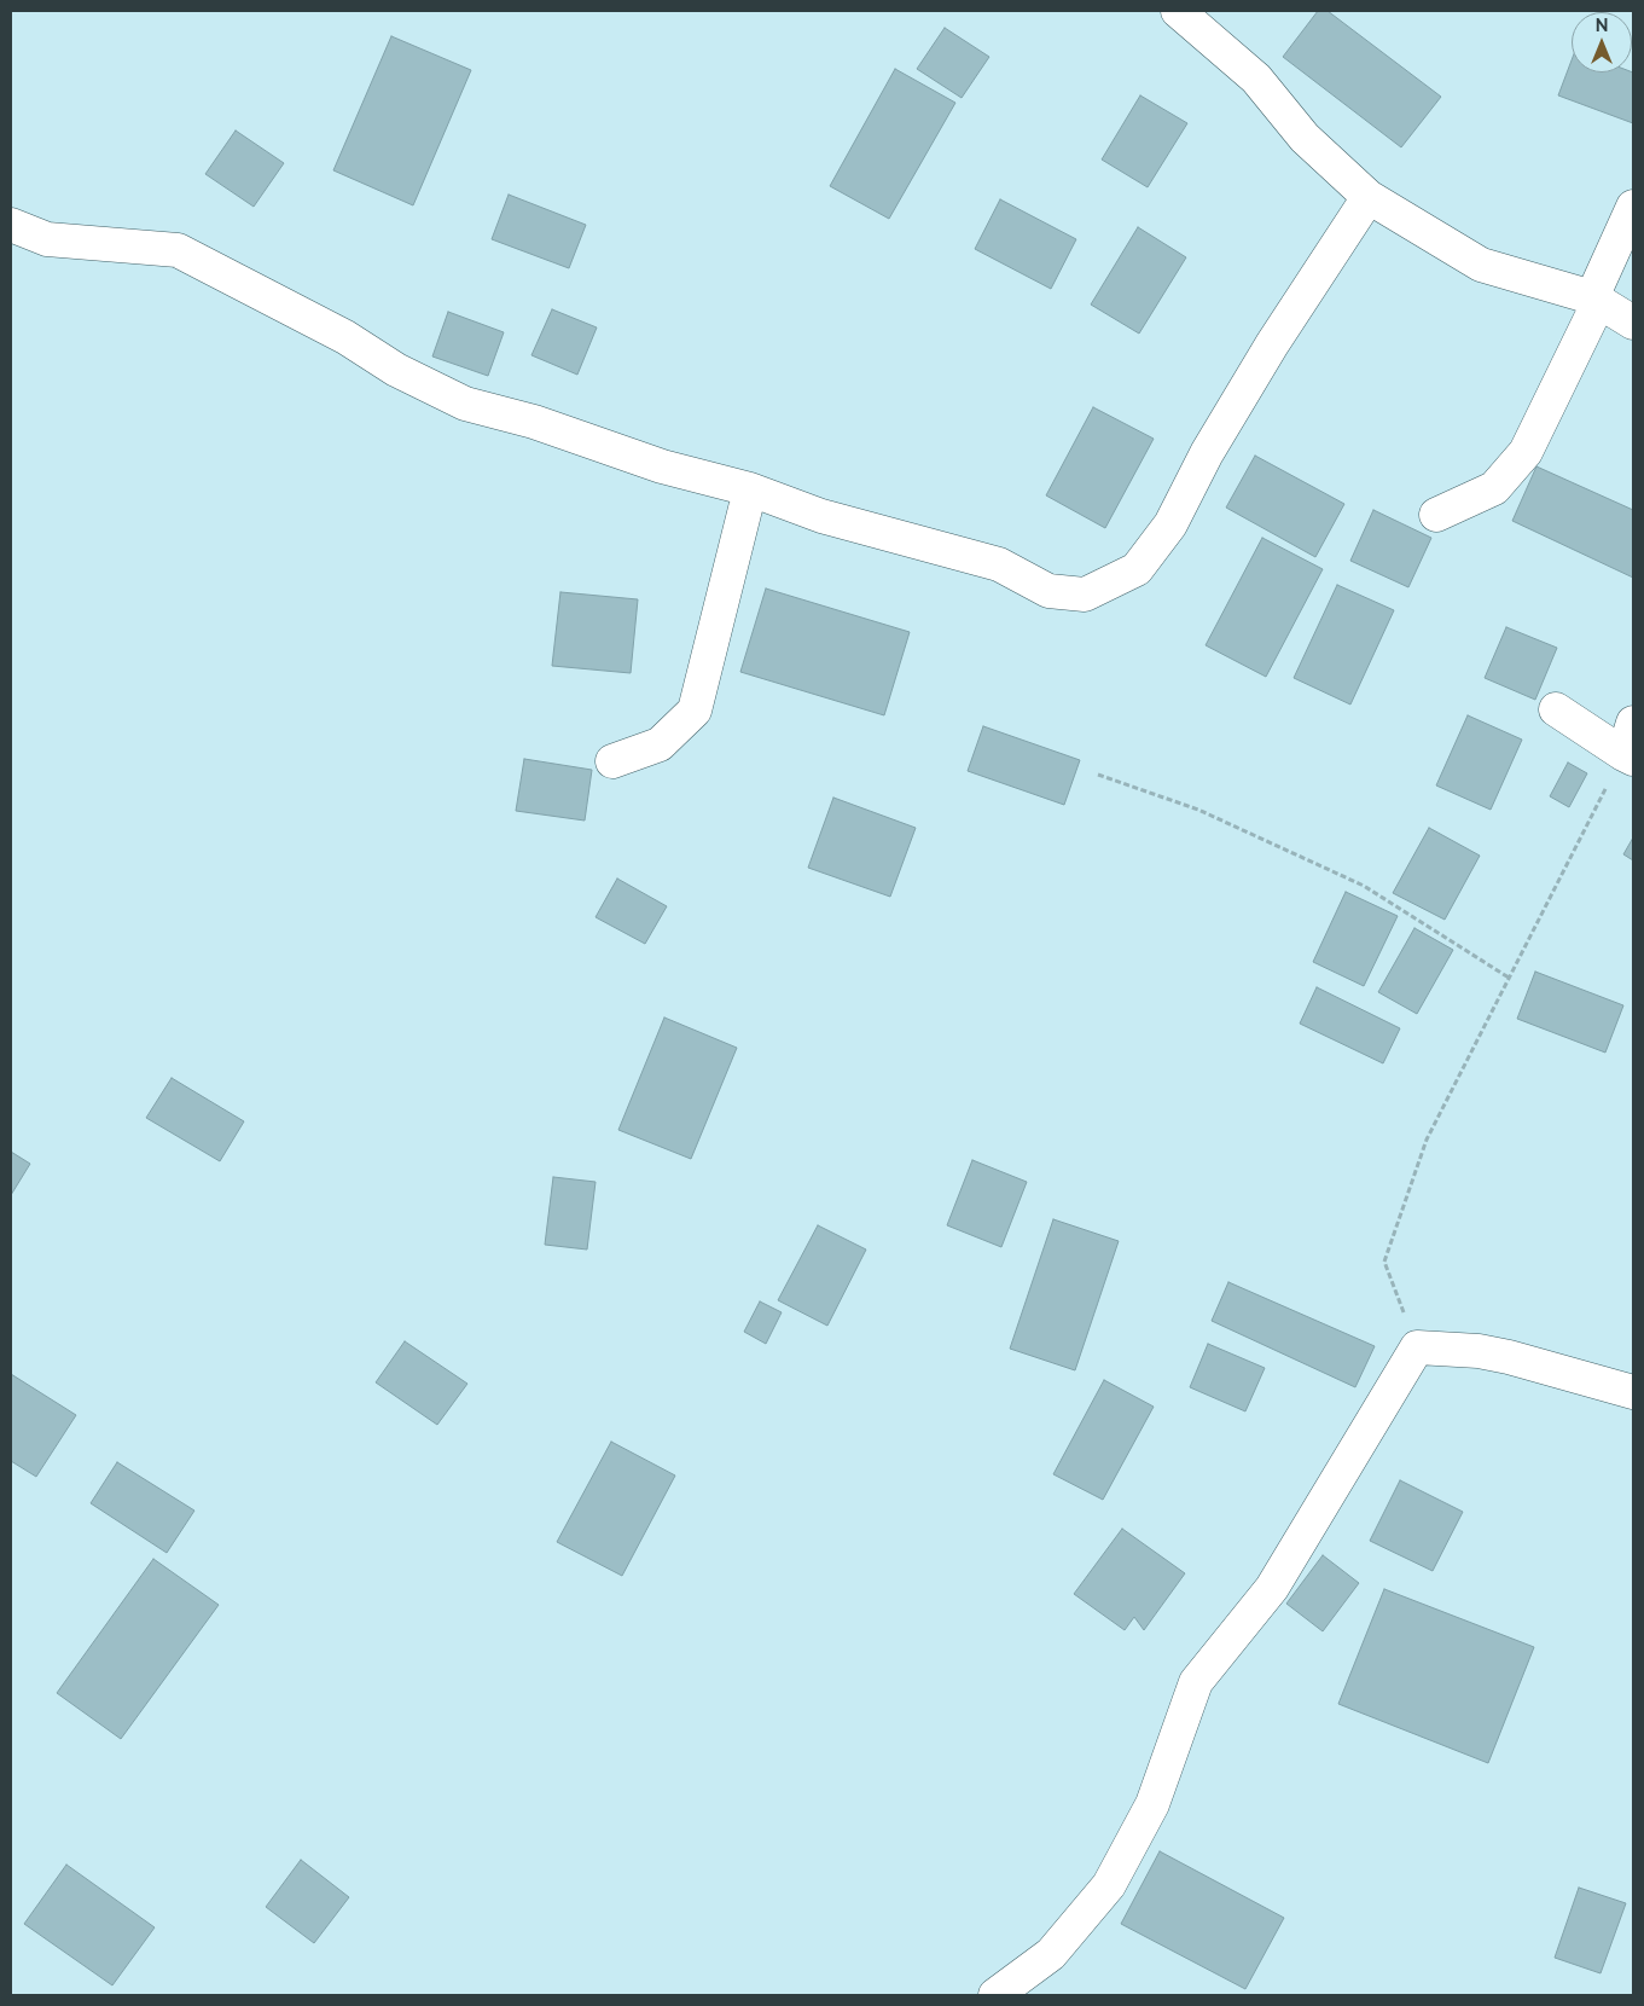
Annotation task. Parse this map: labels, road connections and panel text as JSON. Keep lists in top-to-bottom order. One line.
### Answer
{"north":"top"}
